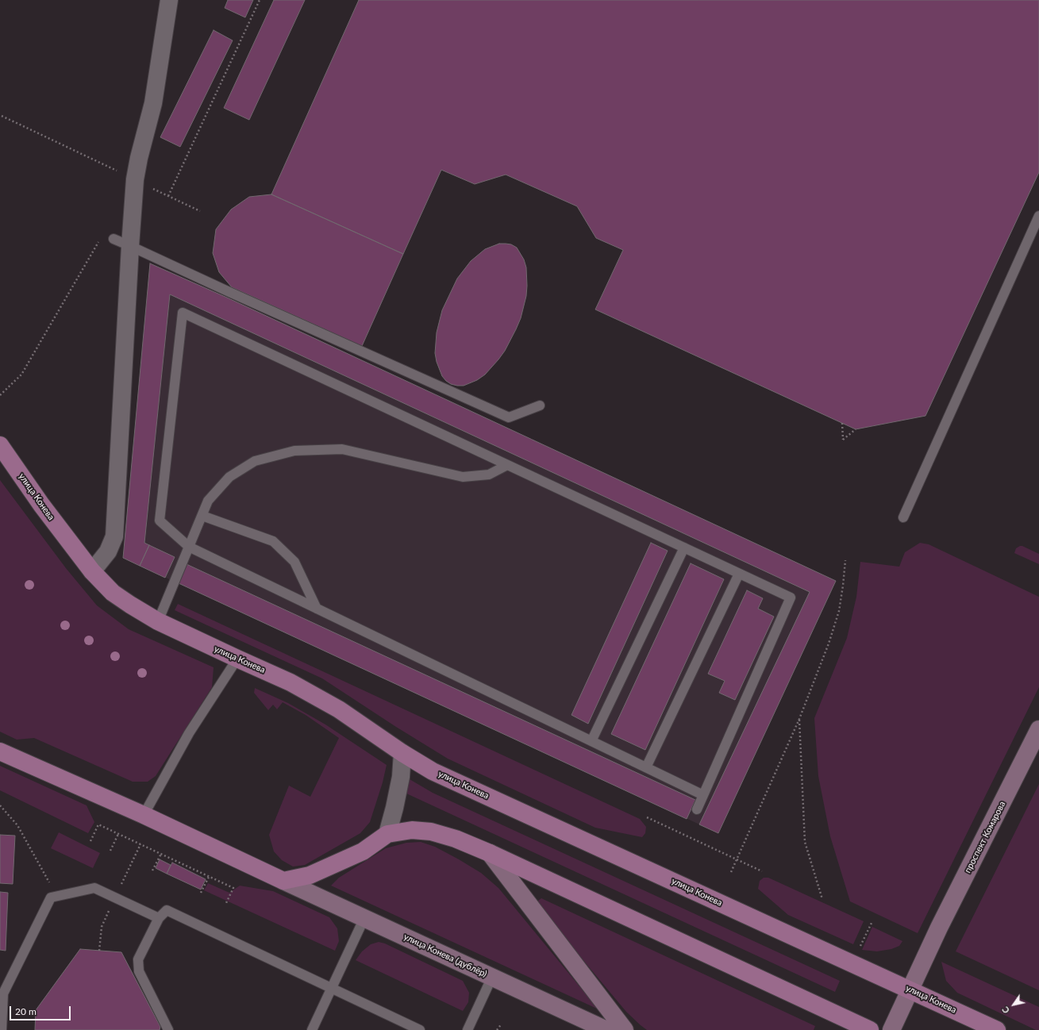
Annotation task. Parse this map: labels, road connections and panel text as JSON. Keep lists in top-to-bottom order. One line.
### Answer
{"streets":{"main road":["улица Конева","проспект Комарова","улица Конева (дублёр)"]},"crossings":[["улица Конева","проспект Комарова"]],"scale_bar":"20 m","north":"bottom left"}
